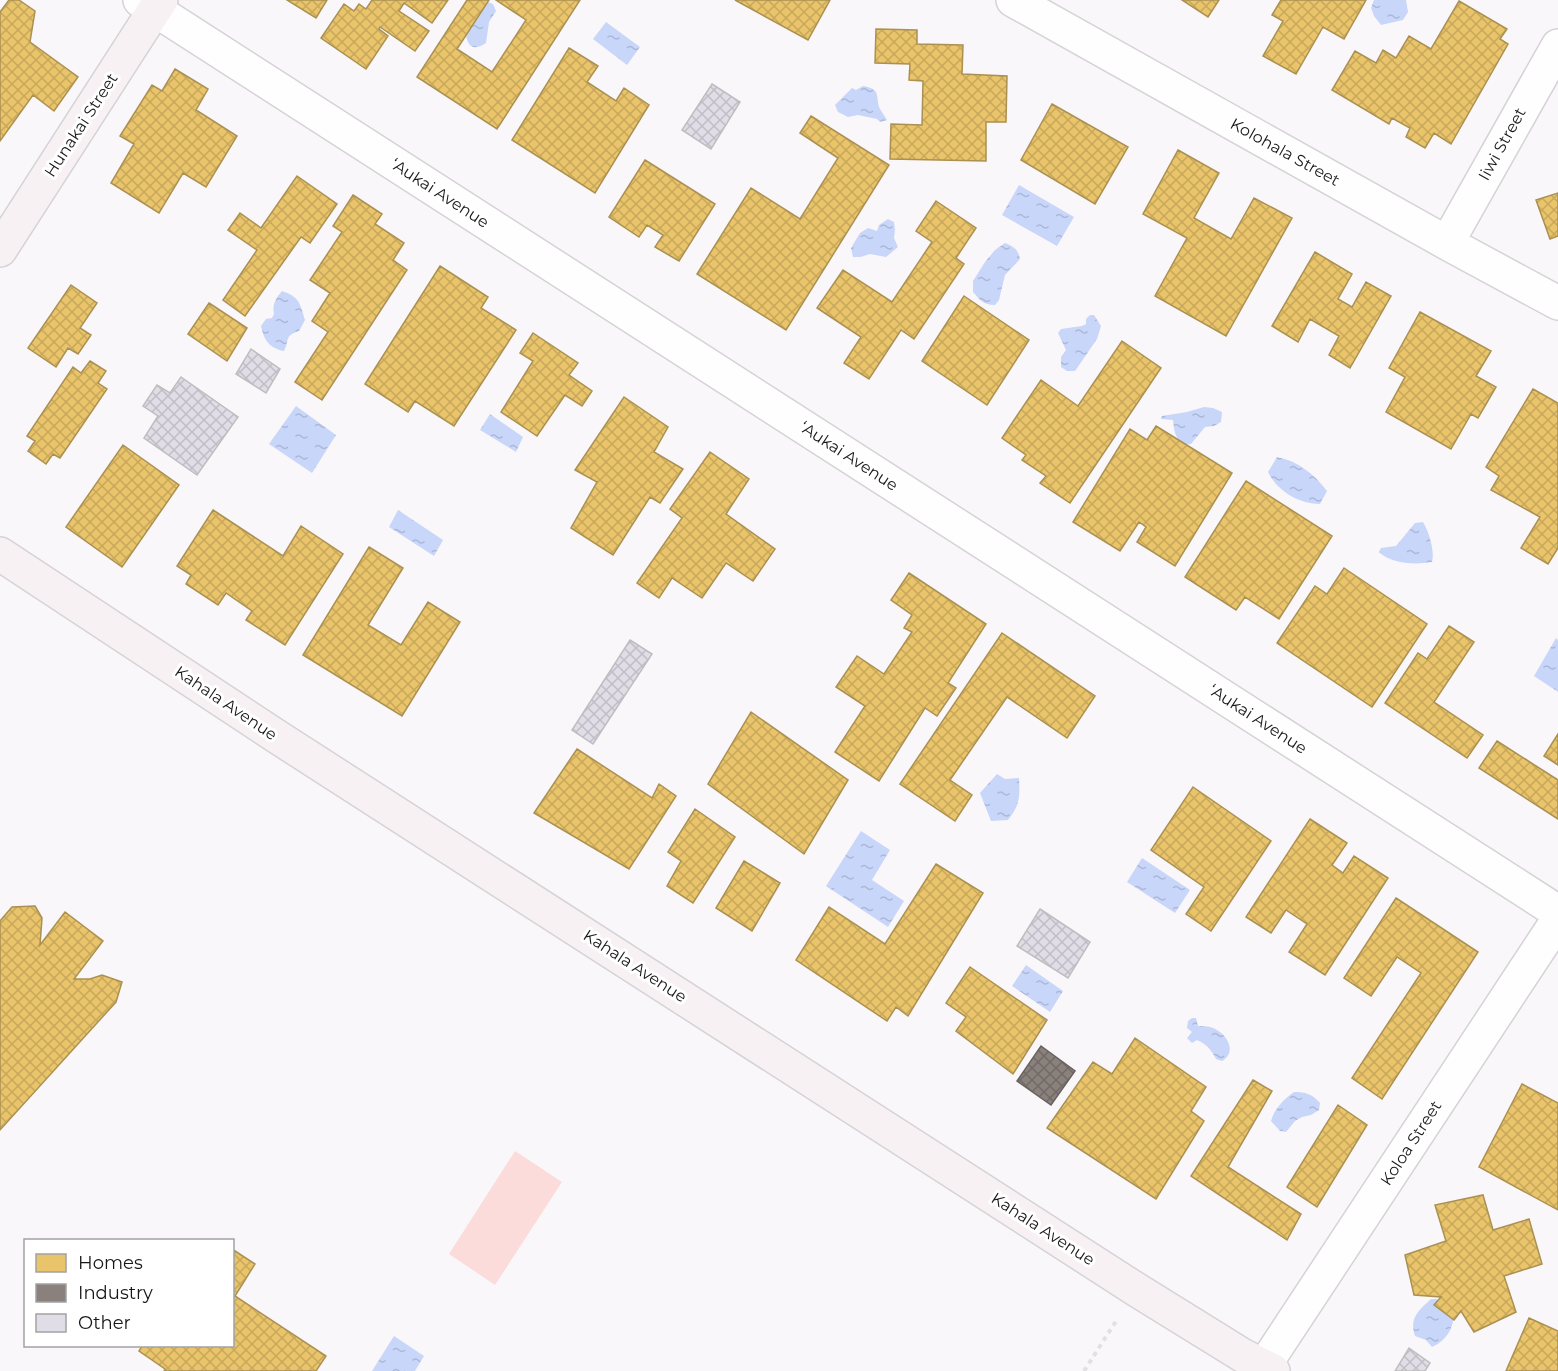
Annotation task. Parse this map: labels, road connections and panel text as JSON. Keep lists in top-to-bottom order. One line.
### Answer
{"streets":{"street":["Hunakai Street","Iiwi Street","Kolohala Street","ʻAukai Avenue","Kahala Avenue","Koloa Street"]},"crossings":[["Hunakai Street","ʻAukai Avenue"],["Iiwi Street","Kolohala Street"],["Kahala Avenue","Koloa Street"]],"legend":["Homes","Industry","Other"]}
